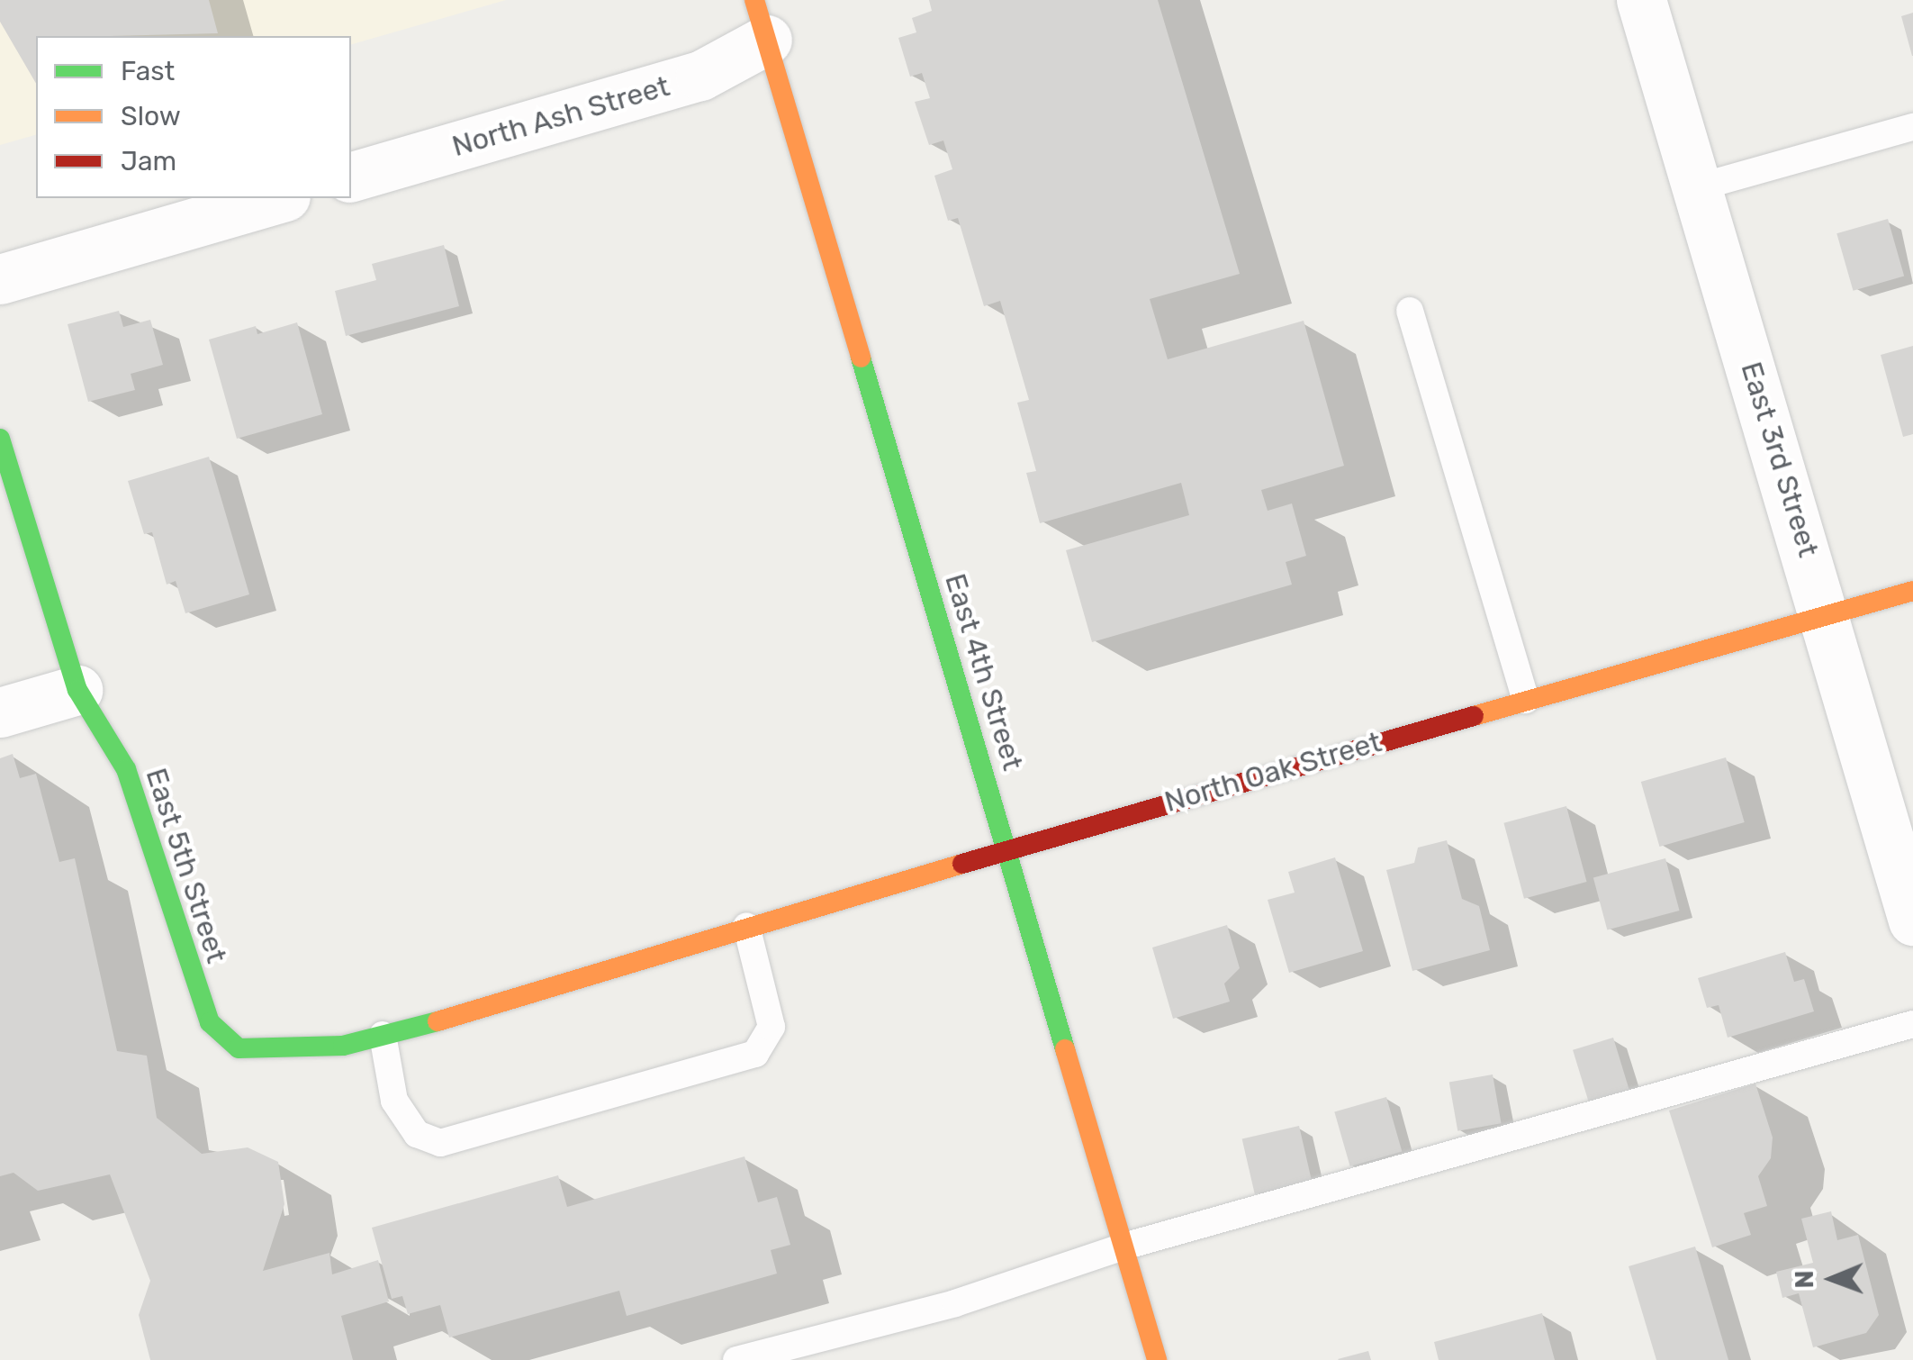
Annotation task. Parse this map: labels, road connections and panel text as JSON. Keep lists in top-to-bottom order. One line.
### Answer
{"streets":{"street":["North Ash Street","East 3rd Street","East 4th Street","North Oak Street","East 5th Street"]},"crossings":[["North Ash Street","East 4th Street"],["East 3rd Street","North Oak Street"],["East 4th Street","North Oak Street"],["North Oak Street","East 5th Street"]],"legend":["Fast","Slow","Jam"],"north":"left"}
